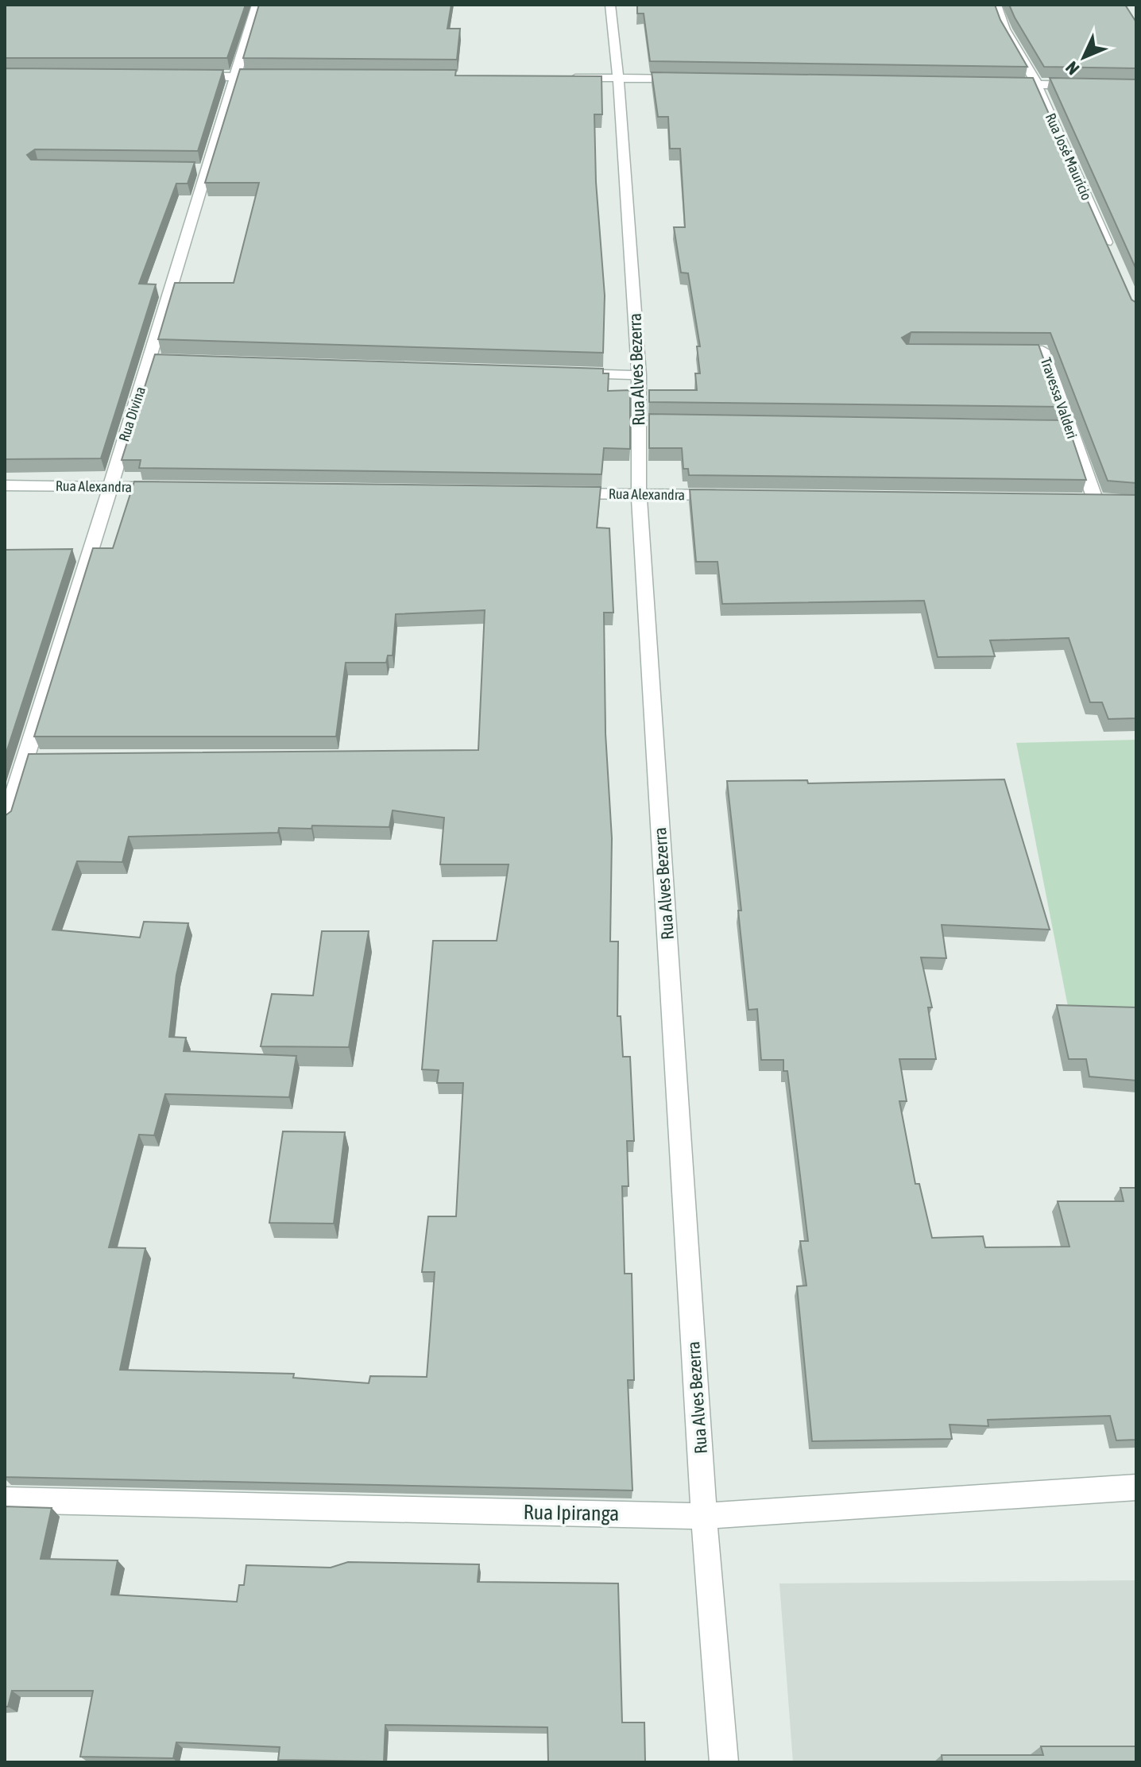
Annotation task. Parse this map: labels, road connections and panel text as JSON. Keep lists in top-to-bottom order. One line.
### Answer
{"streets":{"street":["Rua José Maurício","Rua Alves Bezerra","Travessa Valderi","Rua Divina","Rua Alexandra","Rua Ipiranga"]},"crossings":[["Rua Alves Bezerra","Rua Alexandra"],["Rua Alves Bezerra","Rua Ipiranga"],["Rua Divina","Rua Alexandra"]],"north":"bottom left"}
